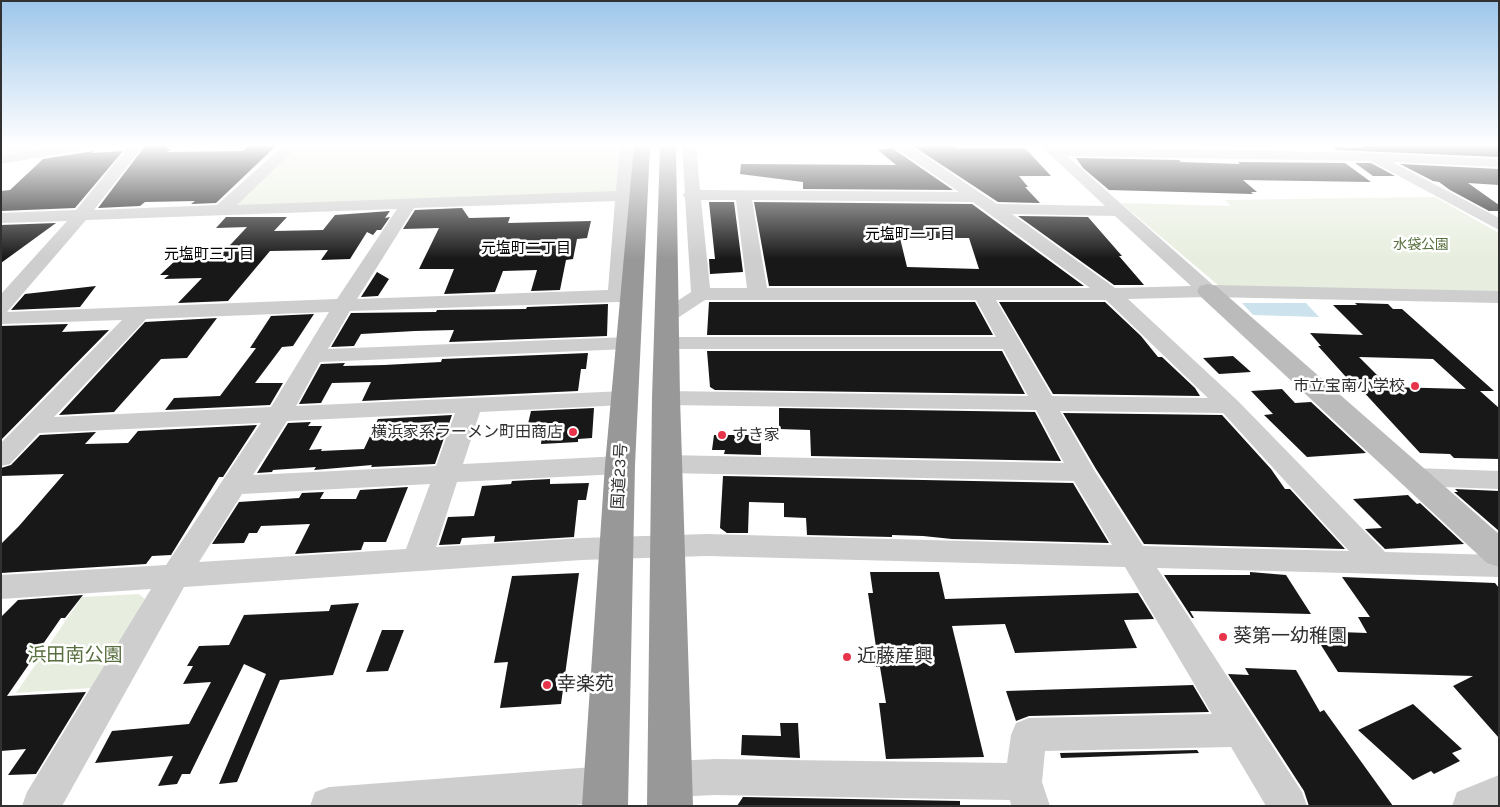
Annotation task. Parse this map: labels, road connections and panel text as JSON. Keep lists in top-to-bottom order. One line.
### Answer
{"streets":{"highway":["国道23号"]},"districts":["元塩町一丁目","元塩町二丁目","元塩町三丁目"],"parks":["水袋公園","浜田南公園"],"places":["市立宝南小学校","横浜家系ラーメン町田商店","すき家","葵第一幼稚園","近藤産興","幸楽苑"]}
